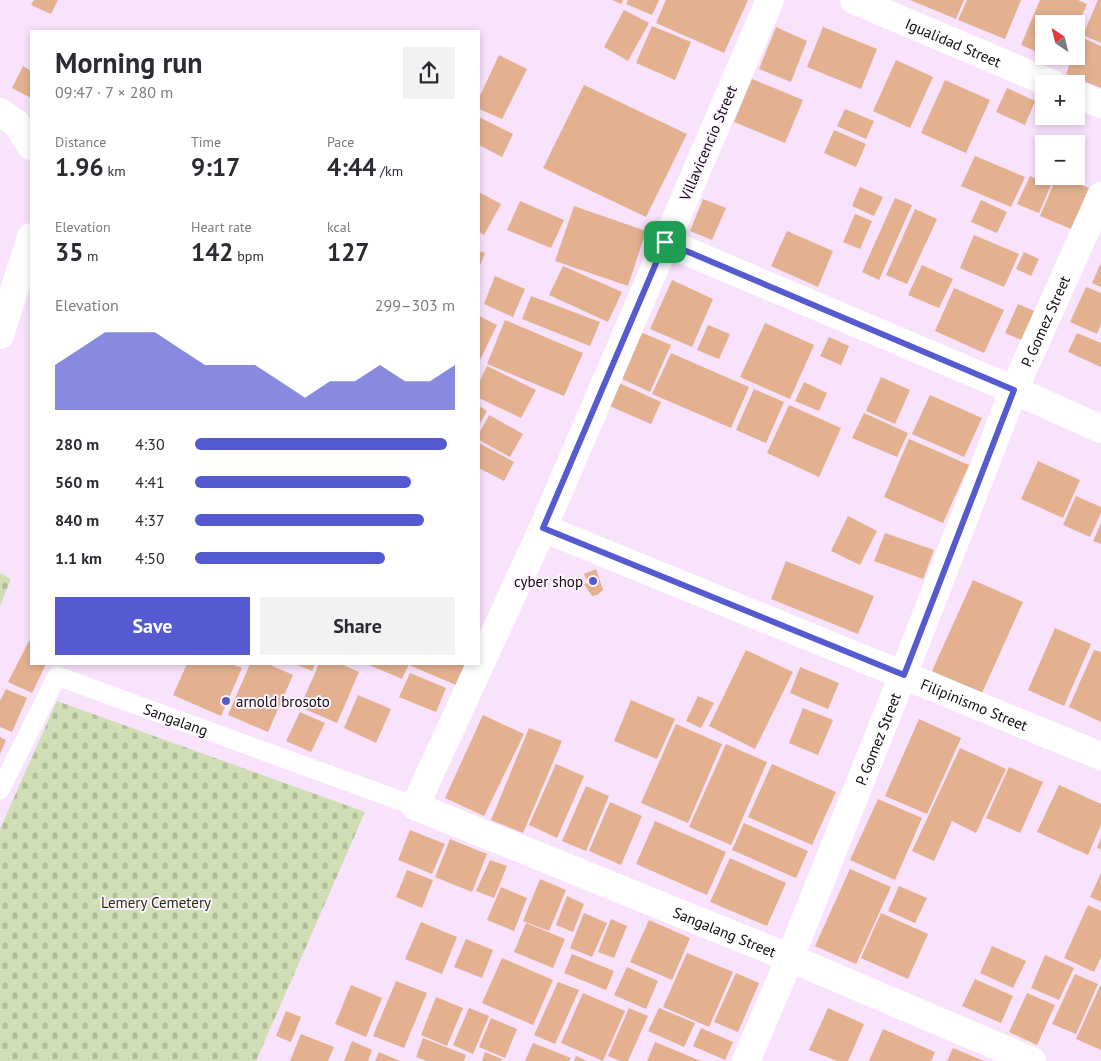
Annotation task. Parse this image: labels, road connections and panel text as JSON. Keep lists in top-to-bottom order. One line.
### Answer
{"streets":{"street":["Igualidad Street","Villavicencio Street","P. Gomez Street","Filipinismo Street","Sangalang Street"],"lane":["Sangalang"]},"crossings":[["Villavicencio Street","Filipinismo Street"],["Villavicencio Street","Sangalang"],["Villavicencio Street","Sangalang Street"],["P. Gomez Street","Filipinismo Street"],["P. Gomez Street","Sangalang Street"],["Sangalang","Sangalang Street"]],"parks":["Lemery Cemetery"],"places":["cyber shop","arnold brosoto"],"north":"top left","page":{"map_buttons":["+","−"],"heading":["Morning run","09:47 · 7 × 280 m"],"stats":[["Distance","1.96 km"],["Time","9:17"],["Pace","4:44 /km"],["Elevation","35 m"],["Heart rate","142 bpm"],["kcal","127"]],"chart":["Elevation","299–303 m"],"list":[{"name":"280 m","note":"4:30"},{"name":"560 m","note":"4:41"},{"name":"840 m","note":"4:37"},{"name":"1.1 km","note":"4:50"}],"buttons":["Save","Share"]}}
